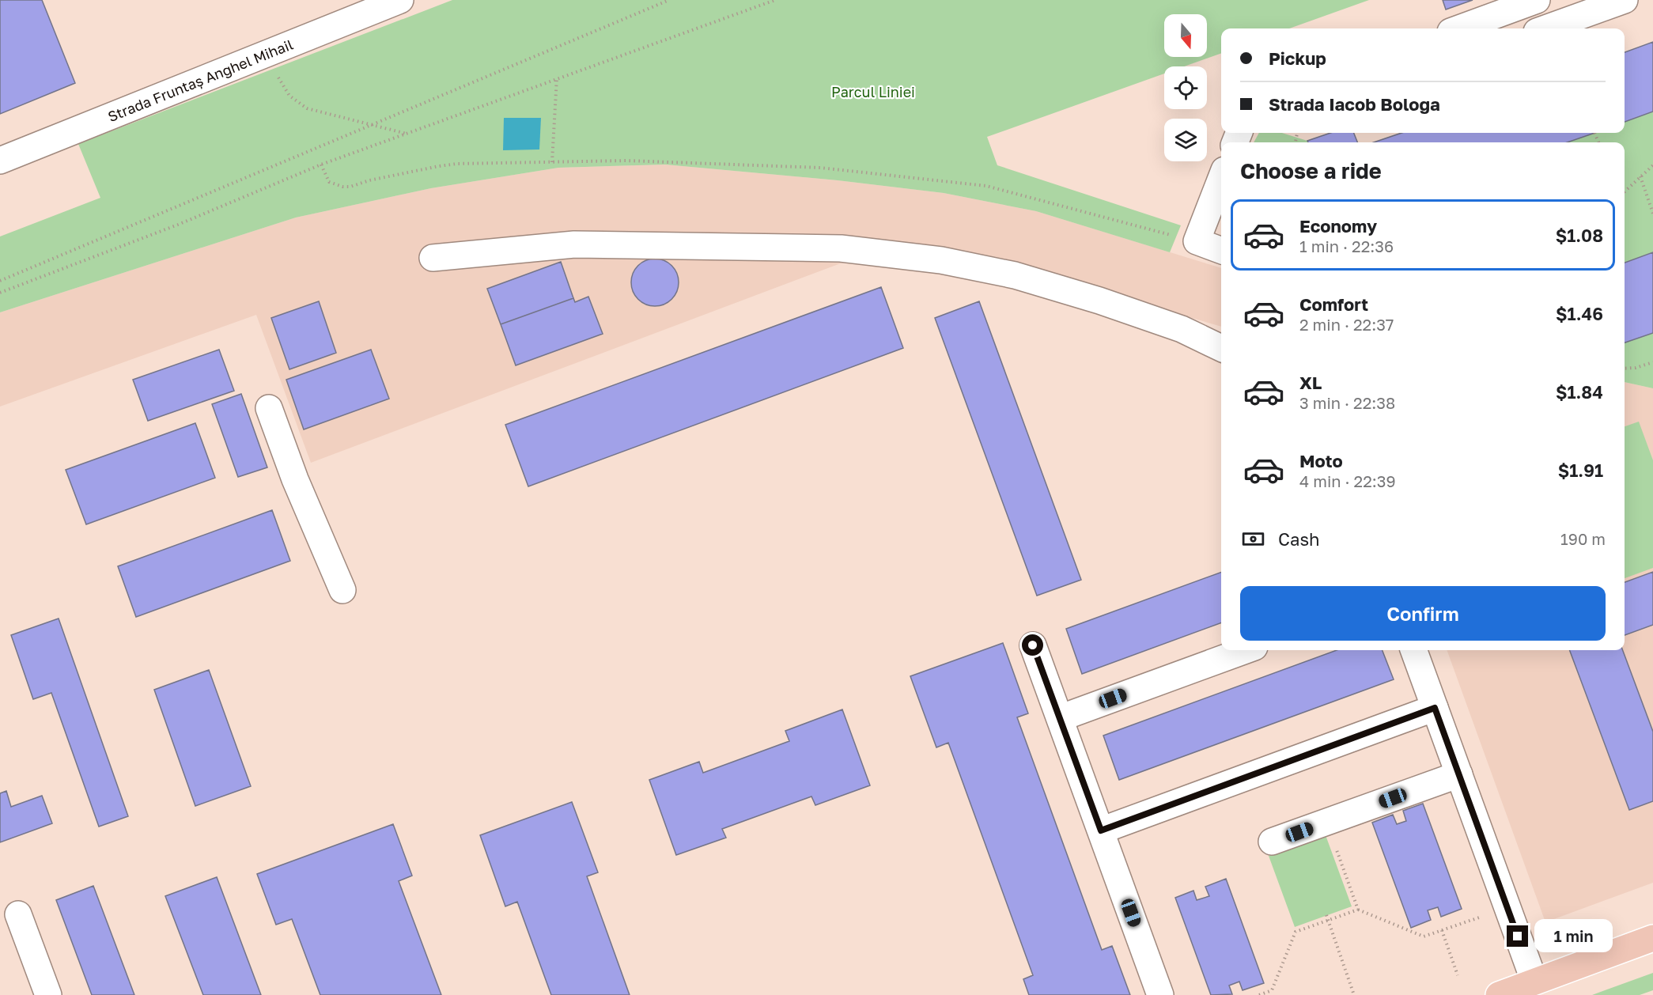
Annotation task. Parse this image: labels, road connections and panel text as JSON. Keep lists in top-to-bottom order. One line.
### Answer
{"streets":{"street":["Strada Fruntaș Anghel Mihail"]},"parks":["Parcul Liniei"],"north":"bottom","page":{"banner":["Pickup","Strada Iacob Bologa"],"heading":"Choose a ride","list":[{"name":"Economy","note":"1 min · 22:36","value":"$1.08"},{"name":"Comfort","note":"2 min · 22:37","value":"$1.46"},{"name":"XL","note":"3 min · 22:38","value":"$1.84"},{"name":"Moto","note":"4 min · 22:39","value":"$1.91"}],"pay":["Cash","190 m"],"buttons":"Confirm","bubble":"1 min"}}
